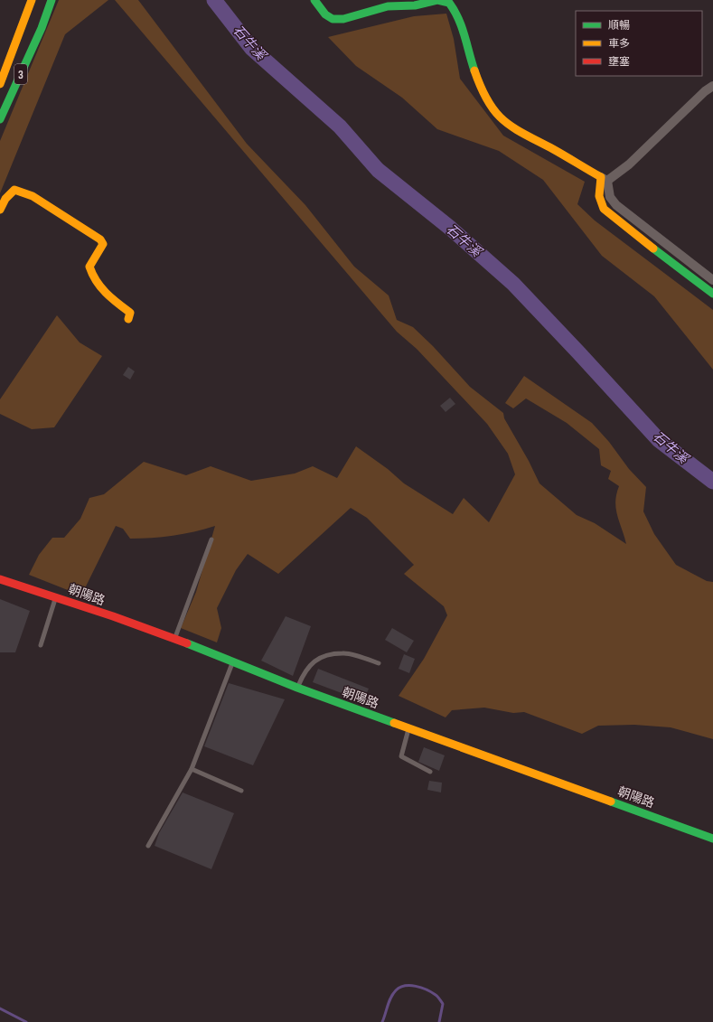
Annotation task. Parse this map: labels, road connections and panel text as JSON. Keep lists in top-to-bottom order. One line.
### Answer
{"streets":{"main road":["3","朝陽路"]},"water":["石牛溪"],"legend":["順暢","車多","壅塞"]}
